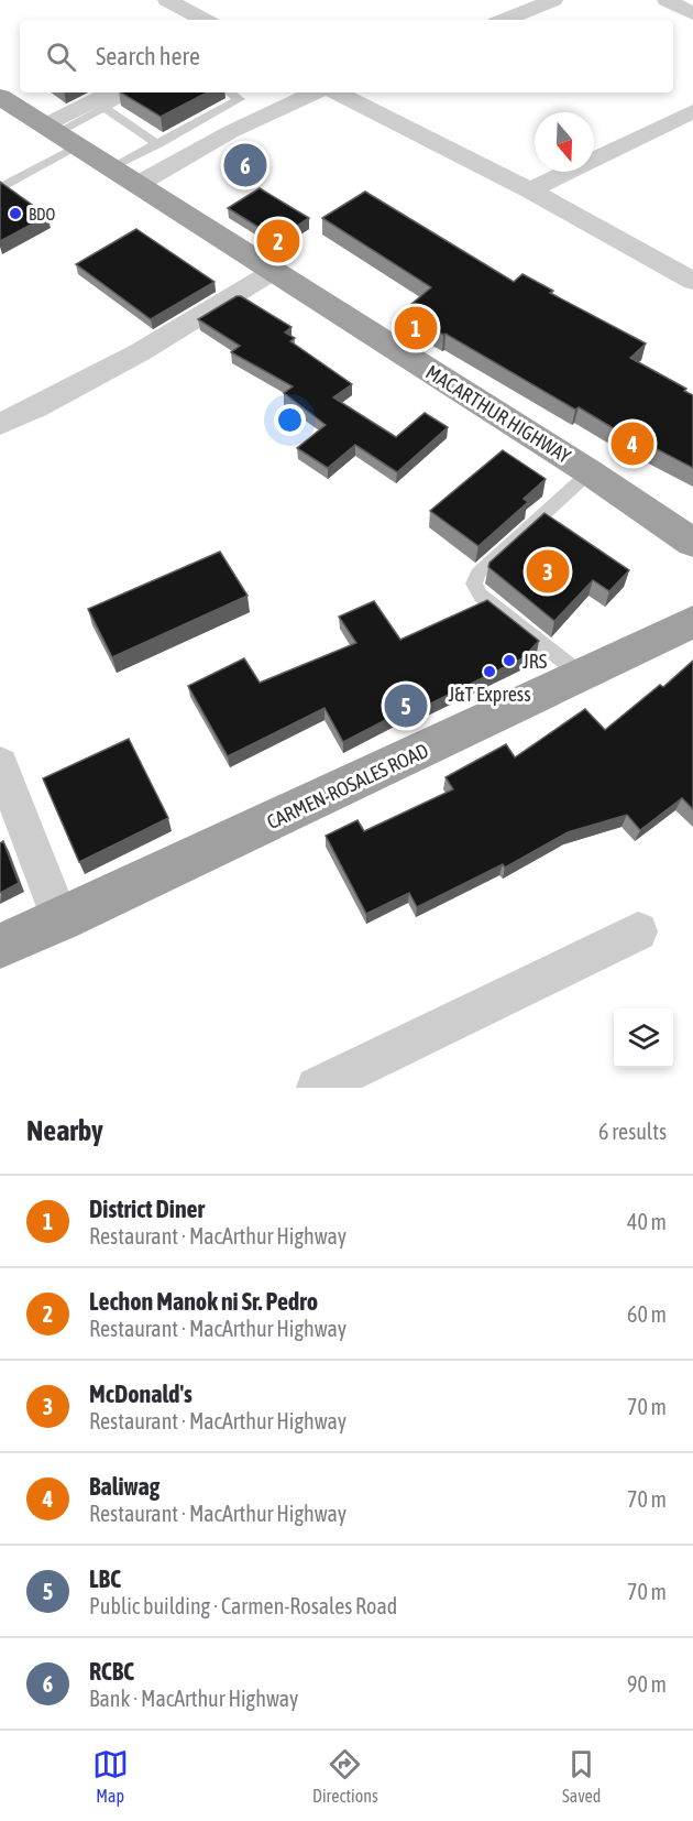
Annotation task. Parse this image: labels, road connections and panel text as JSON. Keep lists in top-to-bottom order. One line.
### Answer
{"streets":{"highway":["MACARTHUR HIGHWAY","CARMEN-ROSALES ROAD"]},"places":["BDO","JRS","J&T Express"],"north":"bottom","page":{"search":"Search here","pins":["6","2","1","4","3","5"],"heading":["Nearby","6 results"],"list":[{"mark":"1","name":"District Diner","note":"Restaurant · MacArthur Highway","value":"40 m"},{"mark":"2","name":"Lechon Manok ni Sr. Pedro","note":"Restaurant · MacArthur Highway","value":"60 m"},{"mark":"3","name":"McDonald's","note":"Restaurant · MacArthur Highway","value":"70 m"},{"mark":"4","name":"Baliwag","note":"Restaurant · MacArthur Highway","value":"70 m"},{"mark":"5","name":"LBC","note":"Public building · Carmen-Rosales Road","value":"70 m"},{"mark":"6","name":"RCBC","note":"Bank · MacArthur Highway","value":"90 m"}],"nav":["Map","Directions","Saved"]}}
